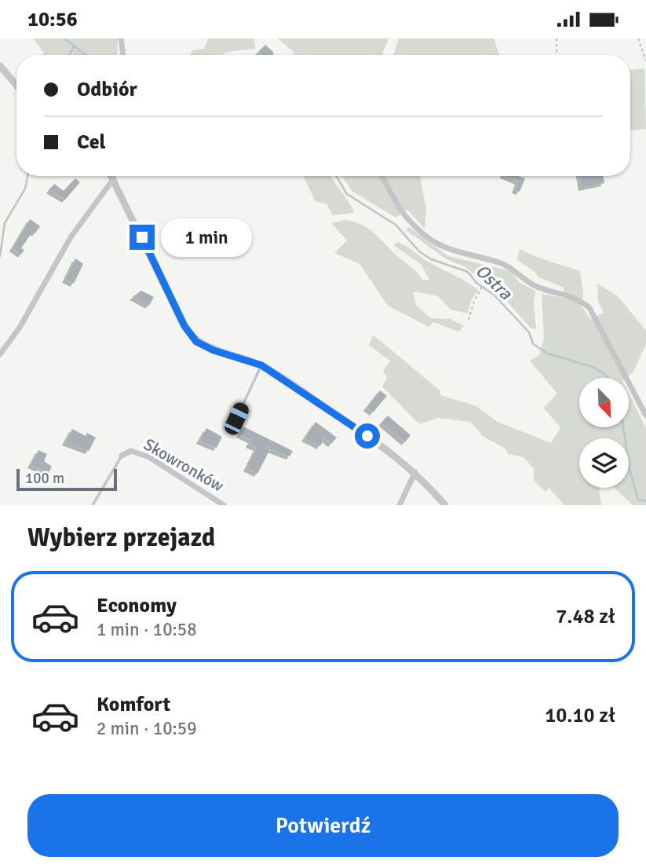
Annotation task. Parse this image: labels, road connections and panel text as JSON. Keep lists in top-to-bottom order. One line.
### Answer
{"streets":{"street":["Skowronków"]},"water":["Ostra"],"scale_bar":"100 m","north":"bottom right","page":{"status":"10:56","banner":["Odbiór","Cel"],"bubble":"1 min","scale":"100 m","heading":"Wybierz przejazd","list":[{"name":"Economy","note":"1 min · 10:58","value":"7.48 zł"},{"name":"Komfort","note":"2 min · 10:59","value":"10.10 zł"}],"buttons":"Potwierdź"}}
